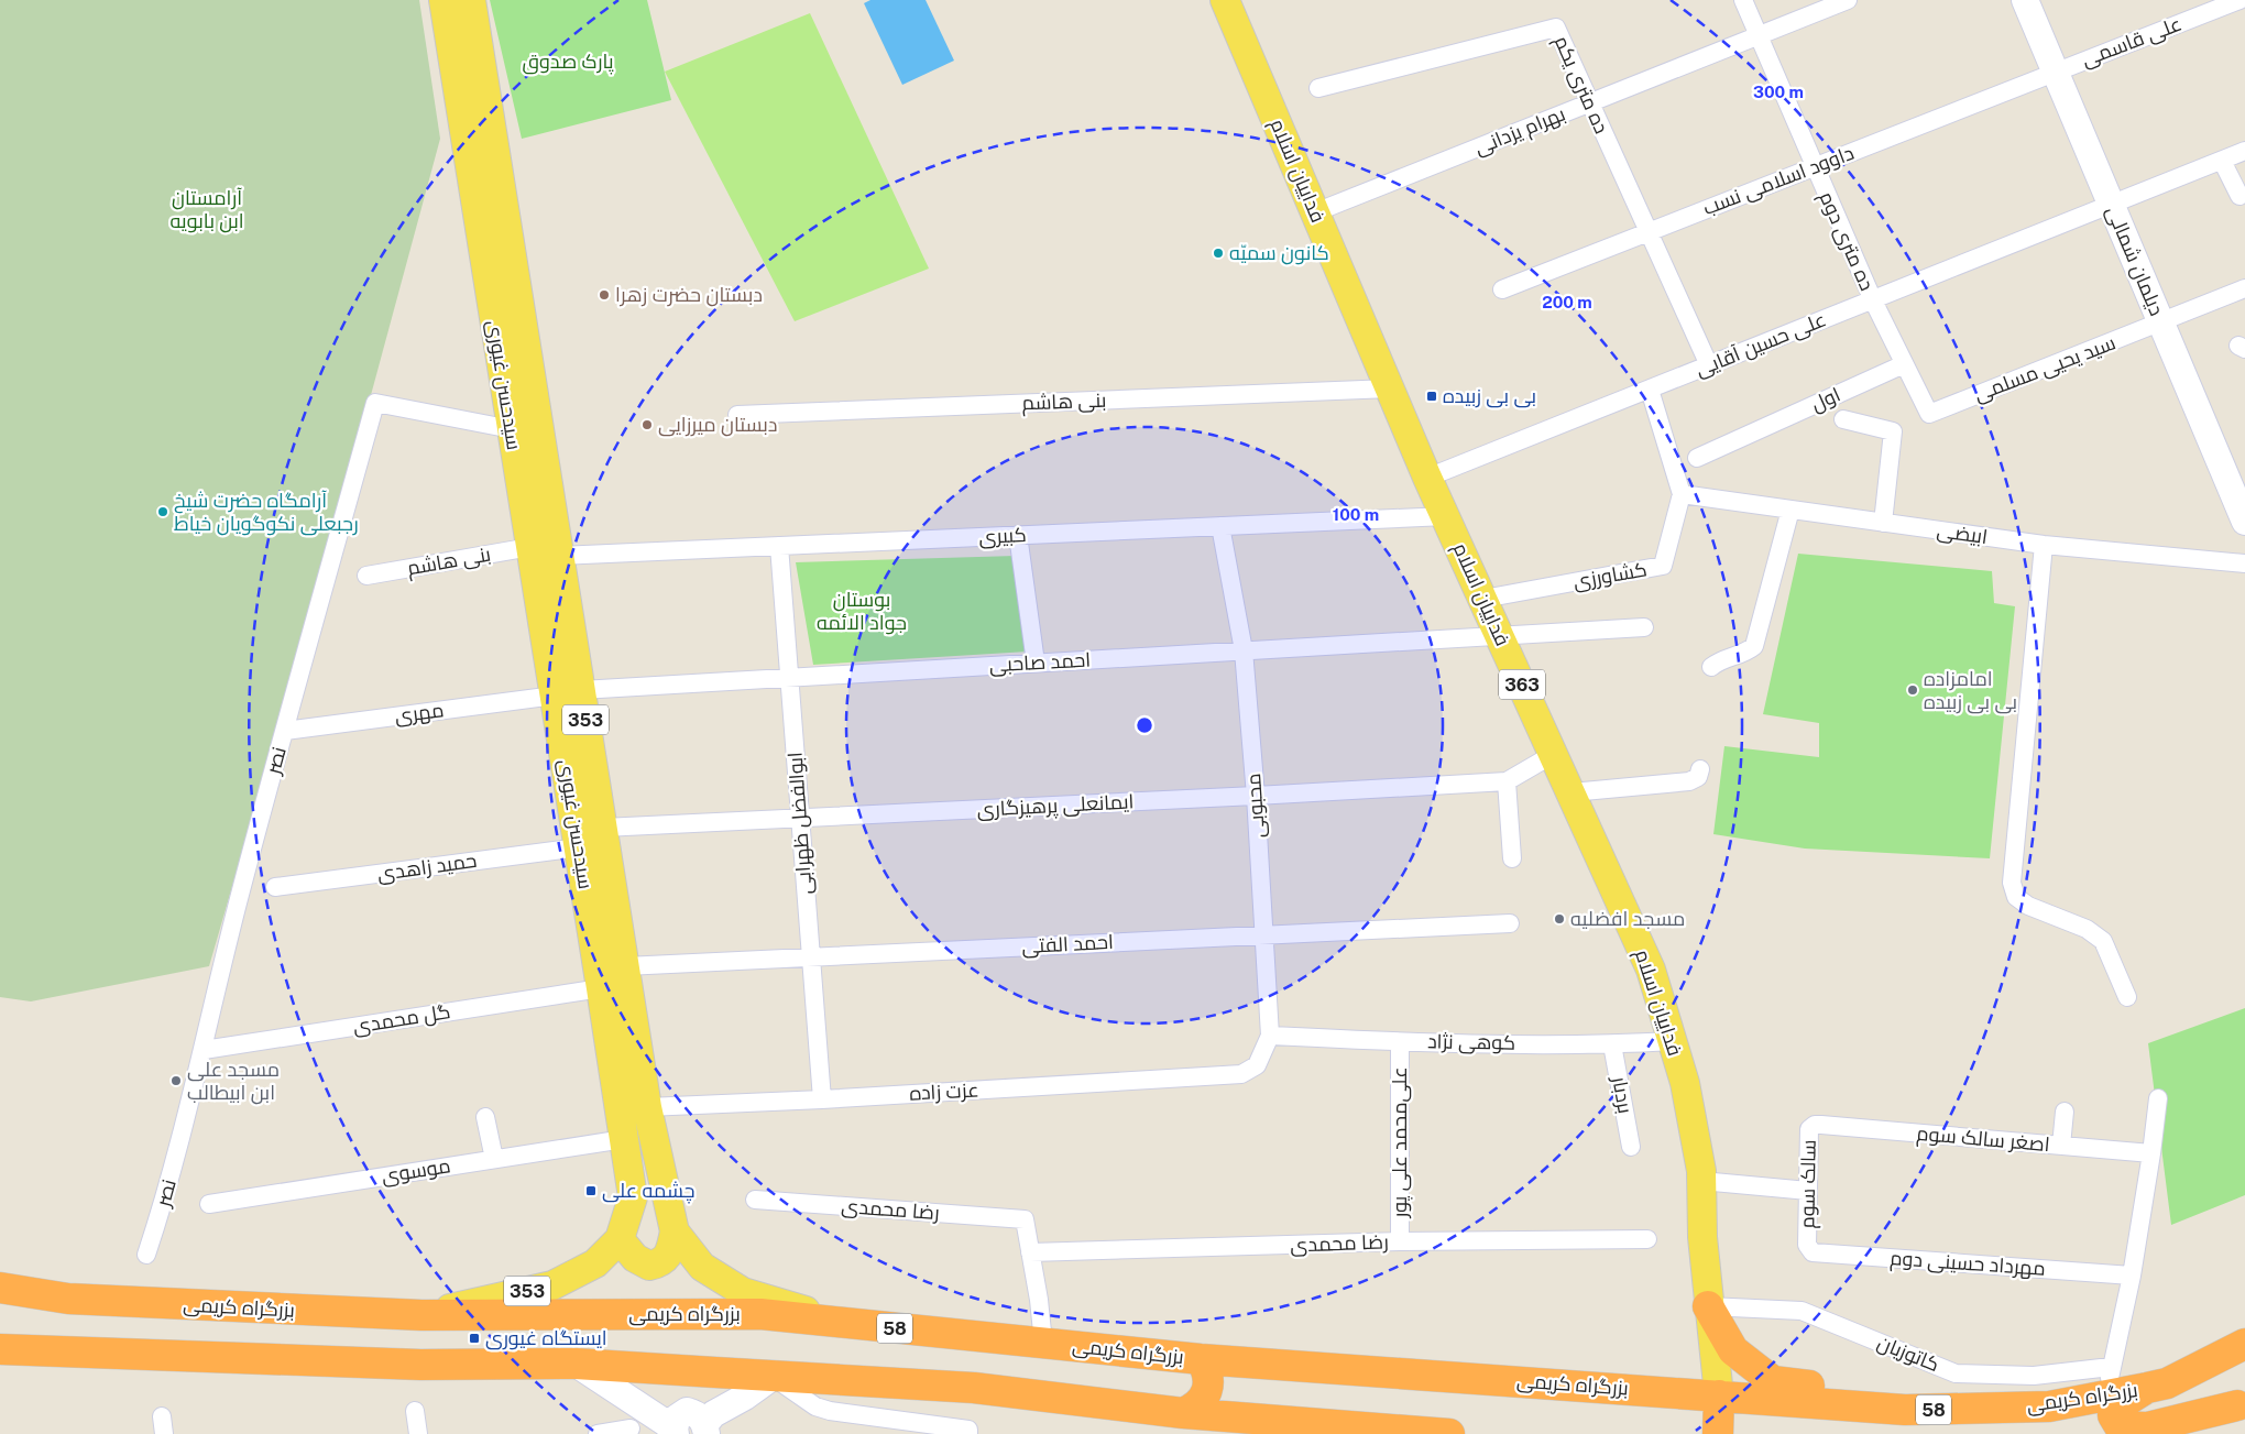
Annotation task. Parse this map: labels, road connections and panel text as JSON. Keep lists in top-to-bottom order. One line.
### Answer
{"streets":{"highway":["بزرگراه کریمی","58"],"main road":["فداییان اسلام","سیدحسن غیوری","363","353"],"street":["علی قاسمی","ده متری یکم","بهرام یزدانی","داوود اسلامی نسب","ده متری دوم","دیلمان شمالی","علی حسین آقایی","سید یحیی مسلمی","اول","بنی هاشم","ابیضی","کبیری","کشاورزی","احمد صاحبی","مهری","نصر","ایمانعلی پرهیزگاری","محبوبی","ابوالفضل ظهرابی","حمید زاهدی","احمد الفتی","گل محمدی","کوهی نژاد","عزت زاده","بردبار","اصغر سالک سوم","علی‌محمد علی پور","موسوی","سالک سوم","رضا محمدی","مهرداد حسینی دوم","کاتوزیان"]},"crossings":[["علی قاسمی","داوود اسلامی نسب"],["علی قاسمی","دیلمان شمالی"],["ده متری یکم","بهرام یزدانی"],["ده متری یکم","داوود اسلامی نسب"],["ده متری یکم","علی حسین آقایی"],["بهرام یزدانی","فداییان اسلام"],["بهرام یزدانی","ده متری دوم"],["فداییان اسلام","علی حسین آقایی"],["فداییان اسلام","بنی هاشم"],["فداییان اسلام","کبیری"],["فداییان اسلام","کشاورزی"],["فداییان اسلام","احمد صاحبی"],["فداییان اسلام","کوهی نژاد"],["فداییان اسلام","بزرگراه کریمی"],["فداییان اسلام","کاتوزیان"],["داوود اسلامی نسب","ده متری دوم"],["داوود اسلامی نسب","دیلمان شمالی"],["ده متری دوم","علی حسین آقایی"],["ده متری دوم","سید یحیی مسلمی"],["ده متری دوم","اول"],["دیلمان شمالی","علی حسین آقایی"],["دیلمان شمالی","سید یحیی مسلمی"],["سید یحیی مسلمی","اول"],["سیدحسن غیوری","بنی هاشم"],["سیدحسن غیوری","کبیری"],["سیدحسن غیوری","احمد صاحبی"],["سیدحسن غیوری","مهری"],["سیدحسن غیوری","نصر"],["سیدحسن غیوری","ایمانعلی پرهیزگاری"],["سیدحسن غیوری","حمید زاهدی"],["سیدحسن غیوری","احمد الفتی"],["سیدحسن غیوری","گل محمدی"],["سیدحسن غیوری","عزت زاده"],["سیدحسن غیوری","موسوی"],["سیدحسن غیوری","بزرگراه کریمی"],["ابیضی","کشاورزی"],["کبیری","محبوبی"],["کبیری","ابوالفضل ظهرابی"],["احمد صاحبی","مهری"],["احمد صاحبی","محبوبی"],["احمد صاحبی","ابوالفضل ظهرابی"],["مهری","نصر"],["نصر","گل محمدی"],["ایمانعلی پرهیزگاری","محبوبی"],["ایمانعلی پرهیزگاری","ابوالفضل ظهرابی"],["محبوبی","احمد الفتی"],["محبوبی","کوهی نژاد"],["محبوبی","عزت زاده"],["ابوالفضل ظهرابی","احمد الفتی"],["ابوالفضل ظهرابی","عزت زاده"],["کوهی نژاد","بردبار"],["کوهی نژاد","علی‌محمد علی پور"],["اصغر سالک سوم","سالک سوم"],["علی‌محمد علی پور","رضا محمدی"],["سالک سوم","مهرداد حسینی دوم"],["رضا محمدی","بزرگراه کریمی"],["بزرگراه کریمی","کاتوزیان"]],"parks":["پارک صدوق","آرامستان ابن بابویه","بوستان جواد الائمه"],"places":{"other":["کانون سمیّه","دبستان حضرت زهرا","دبستان میرزایی","آرامگاه حضرت شیخ رجبعلی نکوگویان خیاط","امامزاده بی بی زبیده","مسجد افضلیه","مسجد علی ابن ابیطالب"],"transit":["بی بی زبیده","چشمه علی","ایستگاه غیوری"]},"rings":["300 m","200 m","100 m"]}
